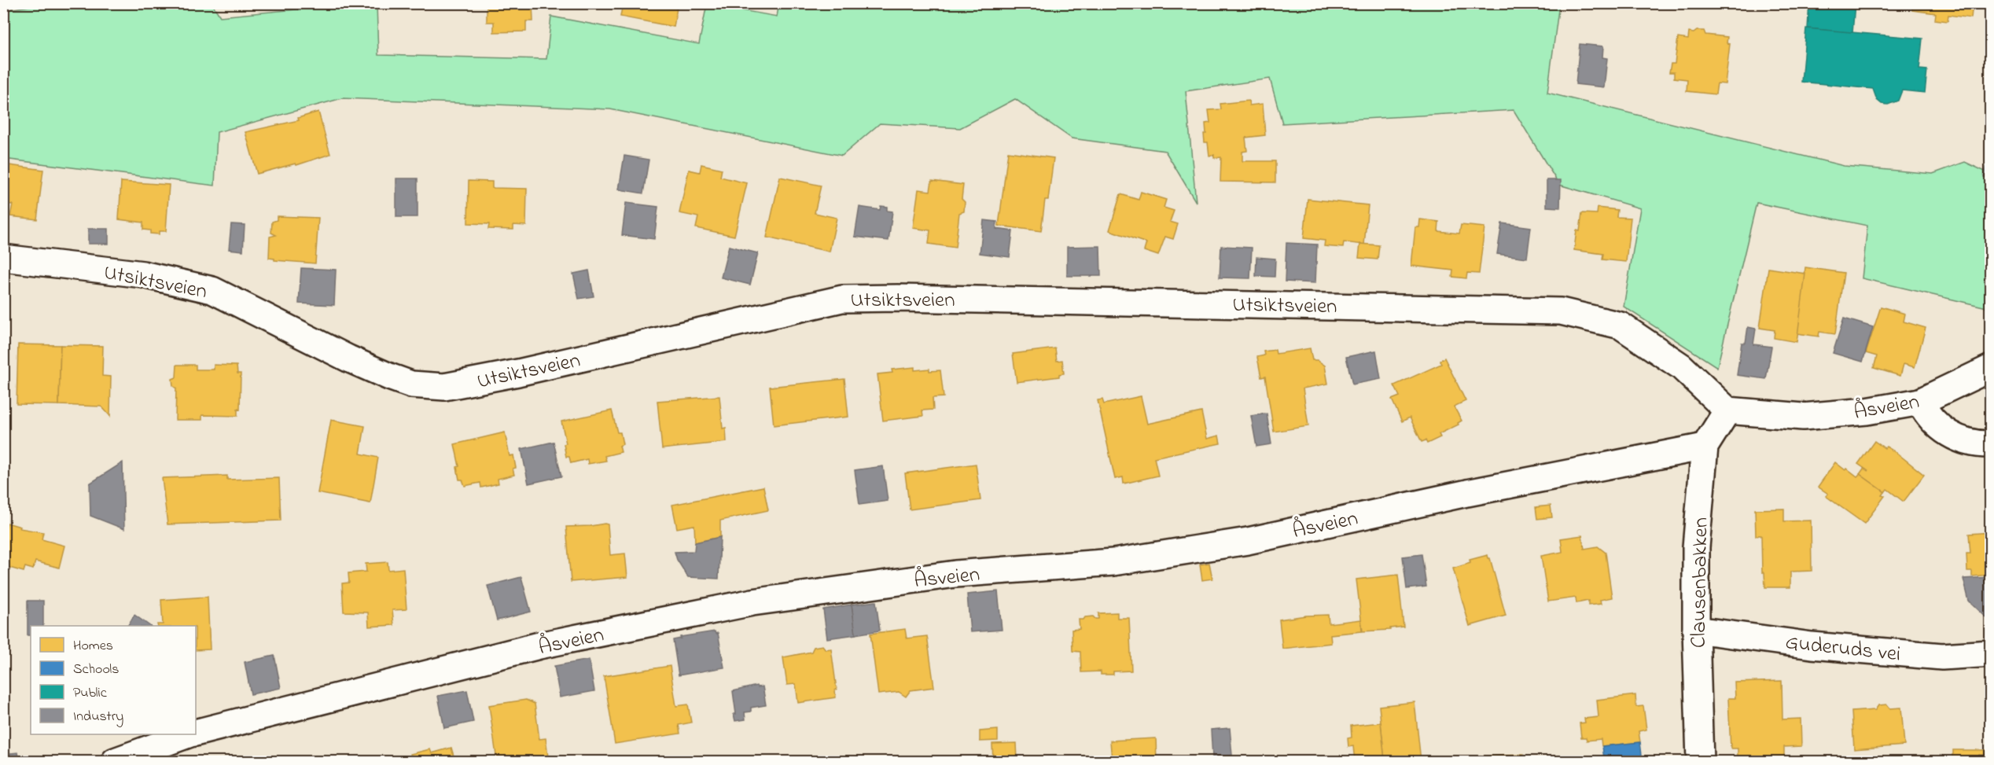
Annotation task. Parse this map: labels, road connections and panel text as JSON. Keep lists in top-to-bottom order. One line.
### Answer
{"streets":{"street":["Utsiktsveien","Åsveien","Clausenbakken","Guderuds vei"]},"crossings":[["Utsiktsveien","Åsveien"],["Utsiktsveien","Clausenbakken"],["Åsveien","Clausenbakken"],["Clausenbakken","Guderuds vei"]],"legend":["Homes","Schools","Public","Industry"]}
